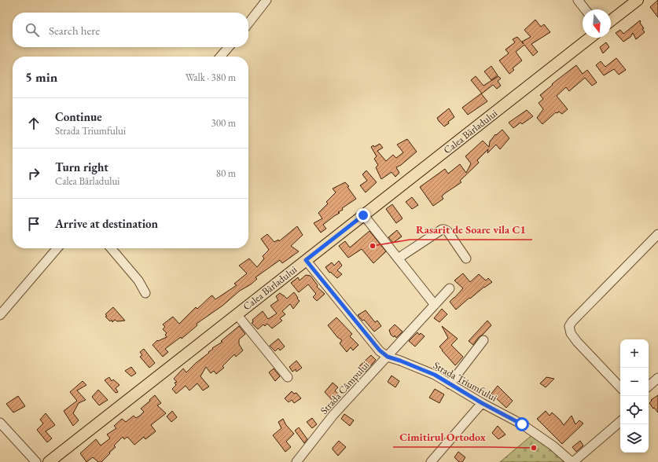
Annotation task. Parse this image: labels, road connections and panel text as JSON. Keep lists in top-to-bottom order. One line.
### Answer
{"streets":{"main road":["Calea Bârladului"],"street":["Strada Triumfului","Strada Câmpului"]},"crossings":[["Calea Bârladului","Strada Triumfului"],["Strada Triumfului","Strada Câmpului"]],"places":["Rasarit de Soare vila C1","Cimitirul Ortodox"],"north":"bottom","page":{"search":"Search here","heading":["5 min","Walk · 380 m"],"list":[["Continue","Strada Triumfului","300 m"],["Turn right","Calea Bârladului","80 m"],"Arrive at destination"],"map_buttons":["+","−"]}}
